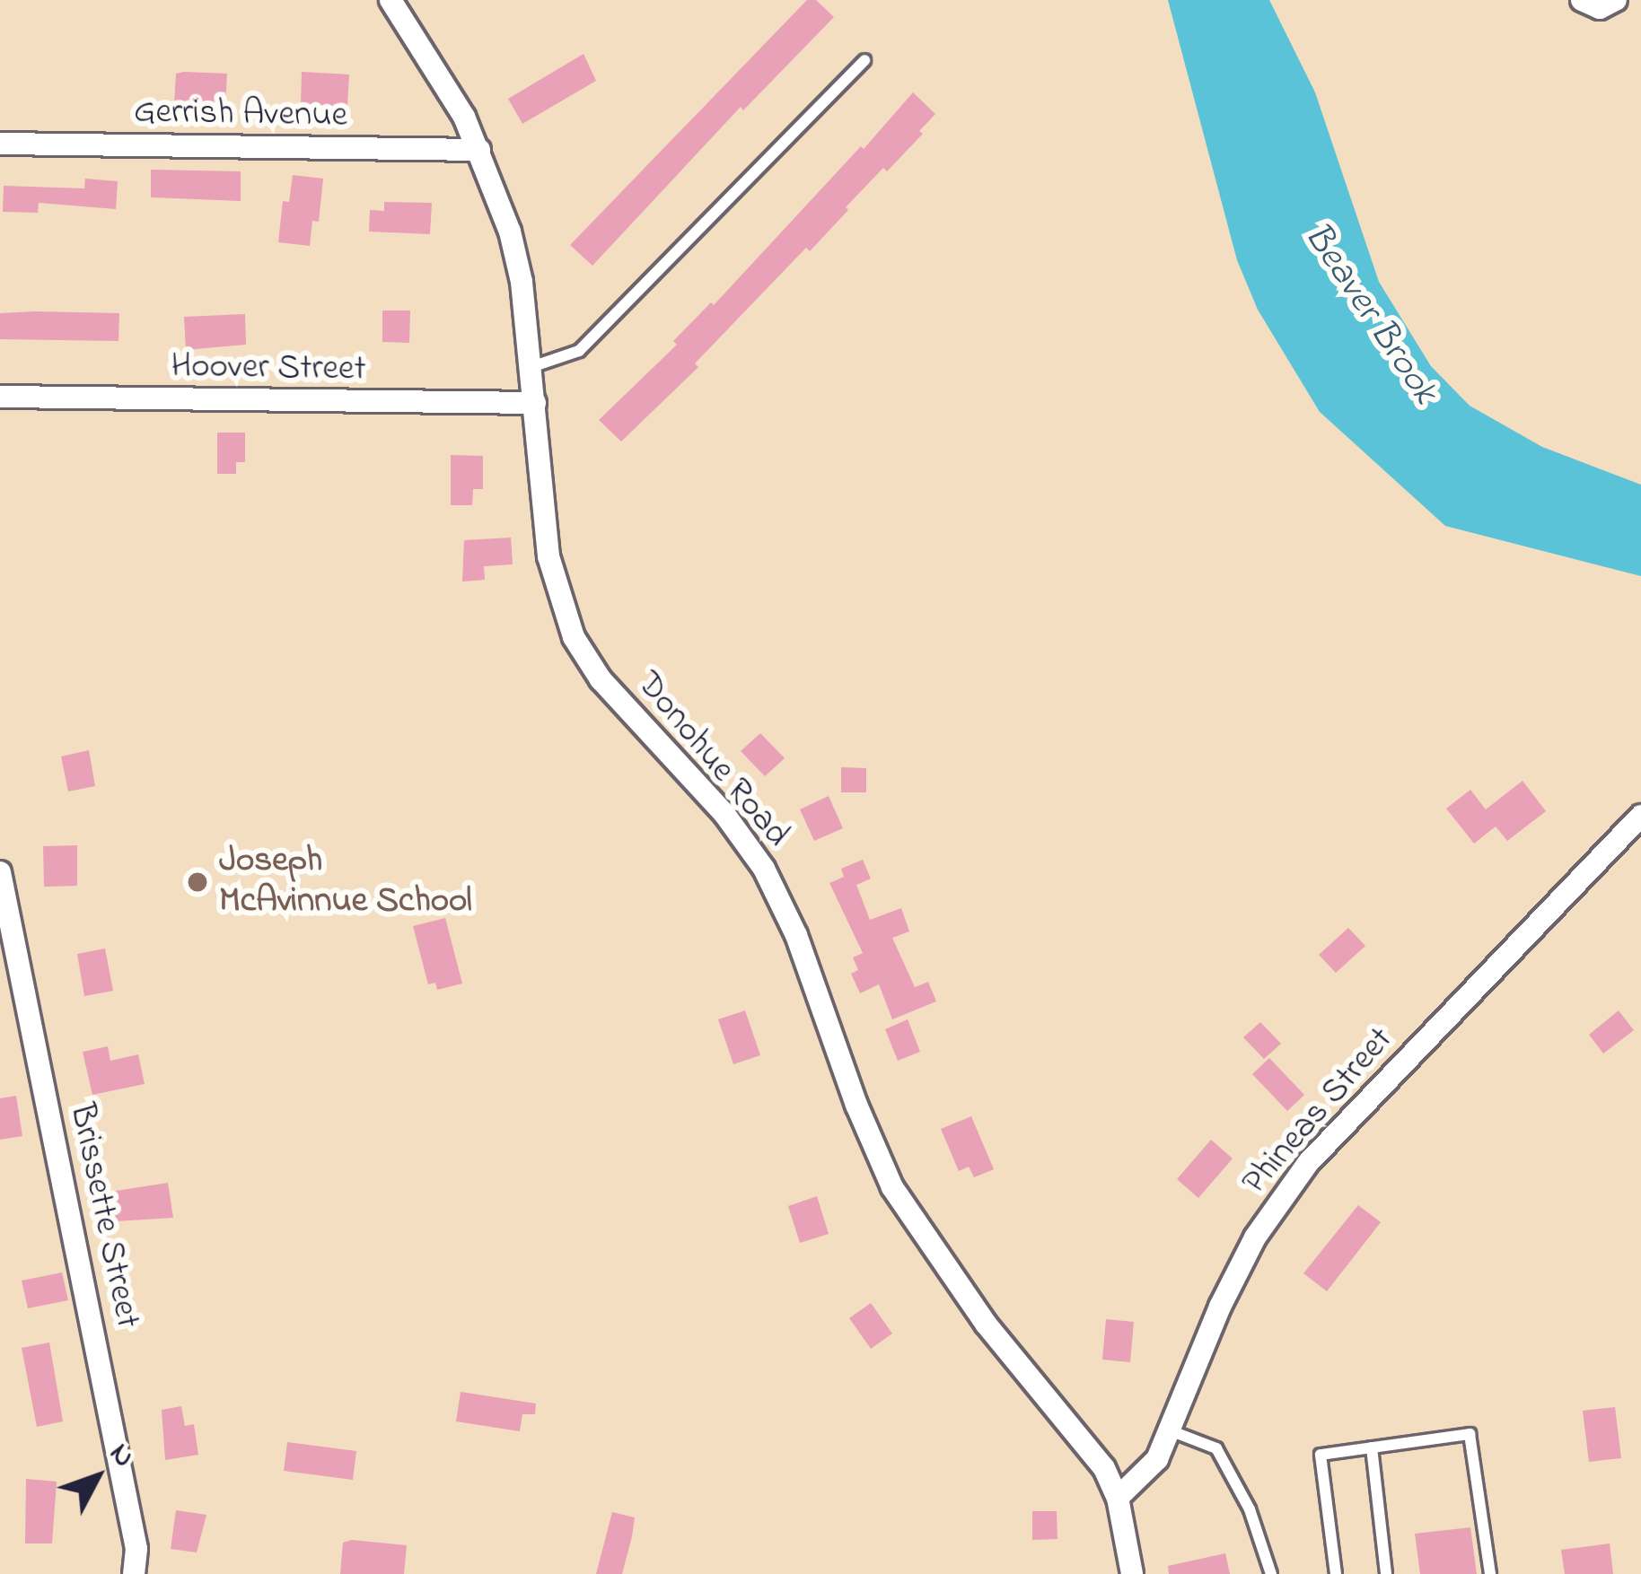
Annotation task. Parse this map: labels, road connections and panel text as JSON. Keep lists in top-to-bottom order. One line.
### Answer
{"streets":{"street":["Gerrish Avenue","Hoover Street","Donohue Road","Phineas Street","Brissette Street"]},"crossings":[["Gerrish Avenue","Donohue Road"],["Hoover Street","Donohue Road"],["Donohue Road","Phineas Street"]],"water":["Beaver Brook"],"places":["Joseph McAvinnue School"],"north":"top right"}
